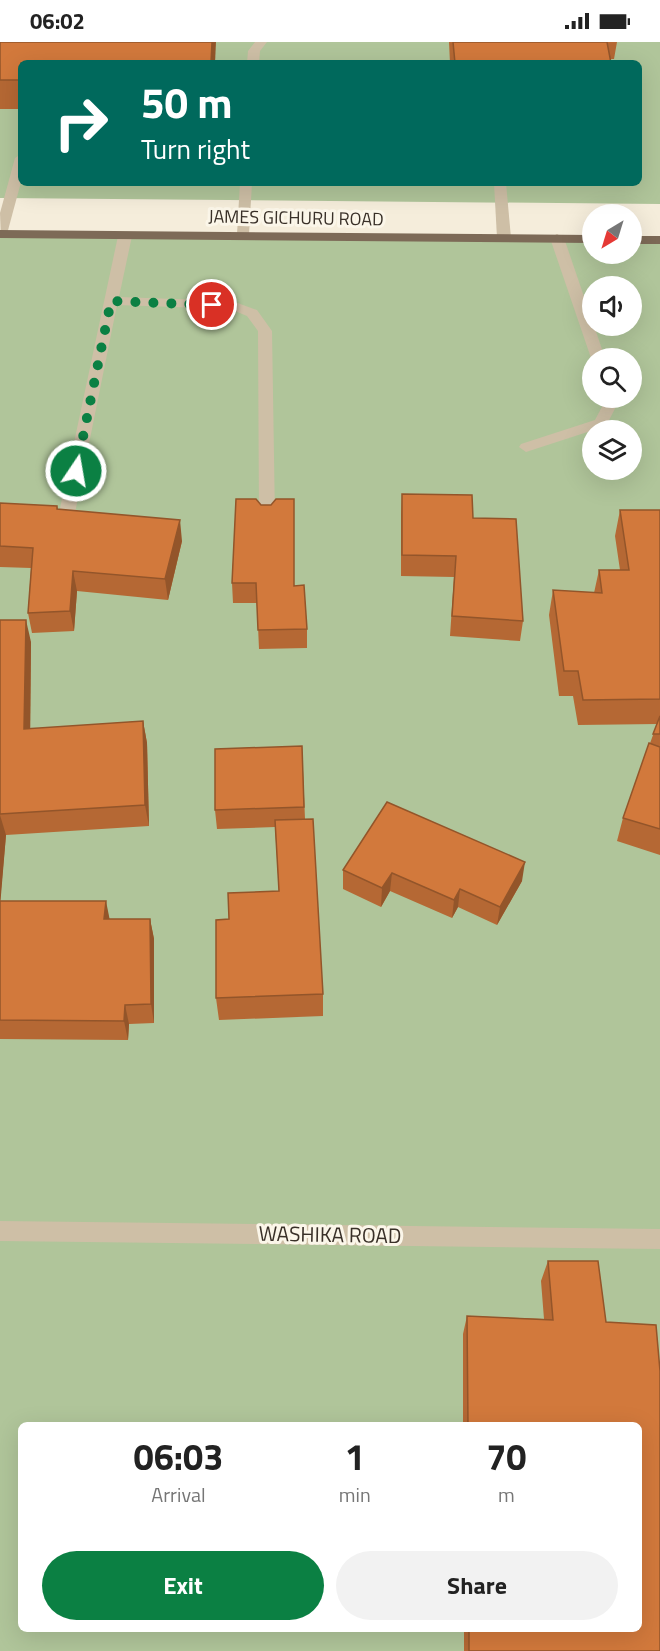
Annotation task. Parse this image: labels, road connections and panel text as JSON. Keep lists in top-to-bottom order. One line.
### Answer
{"streets":{"main road":["JAMES GICHURU ROAD"],"street":["WASHIKA ROAD"]},"north":"bottom left","page":{"status":"06:02","turn":["50 m","Turn right"],"eta":["06:03","Arrival","1","min","70","m"],"buttons":["Exit","Share"]}}
